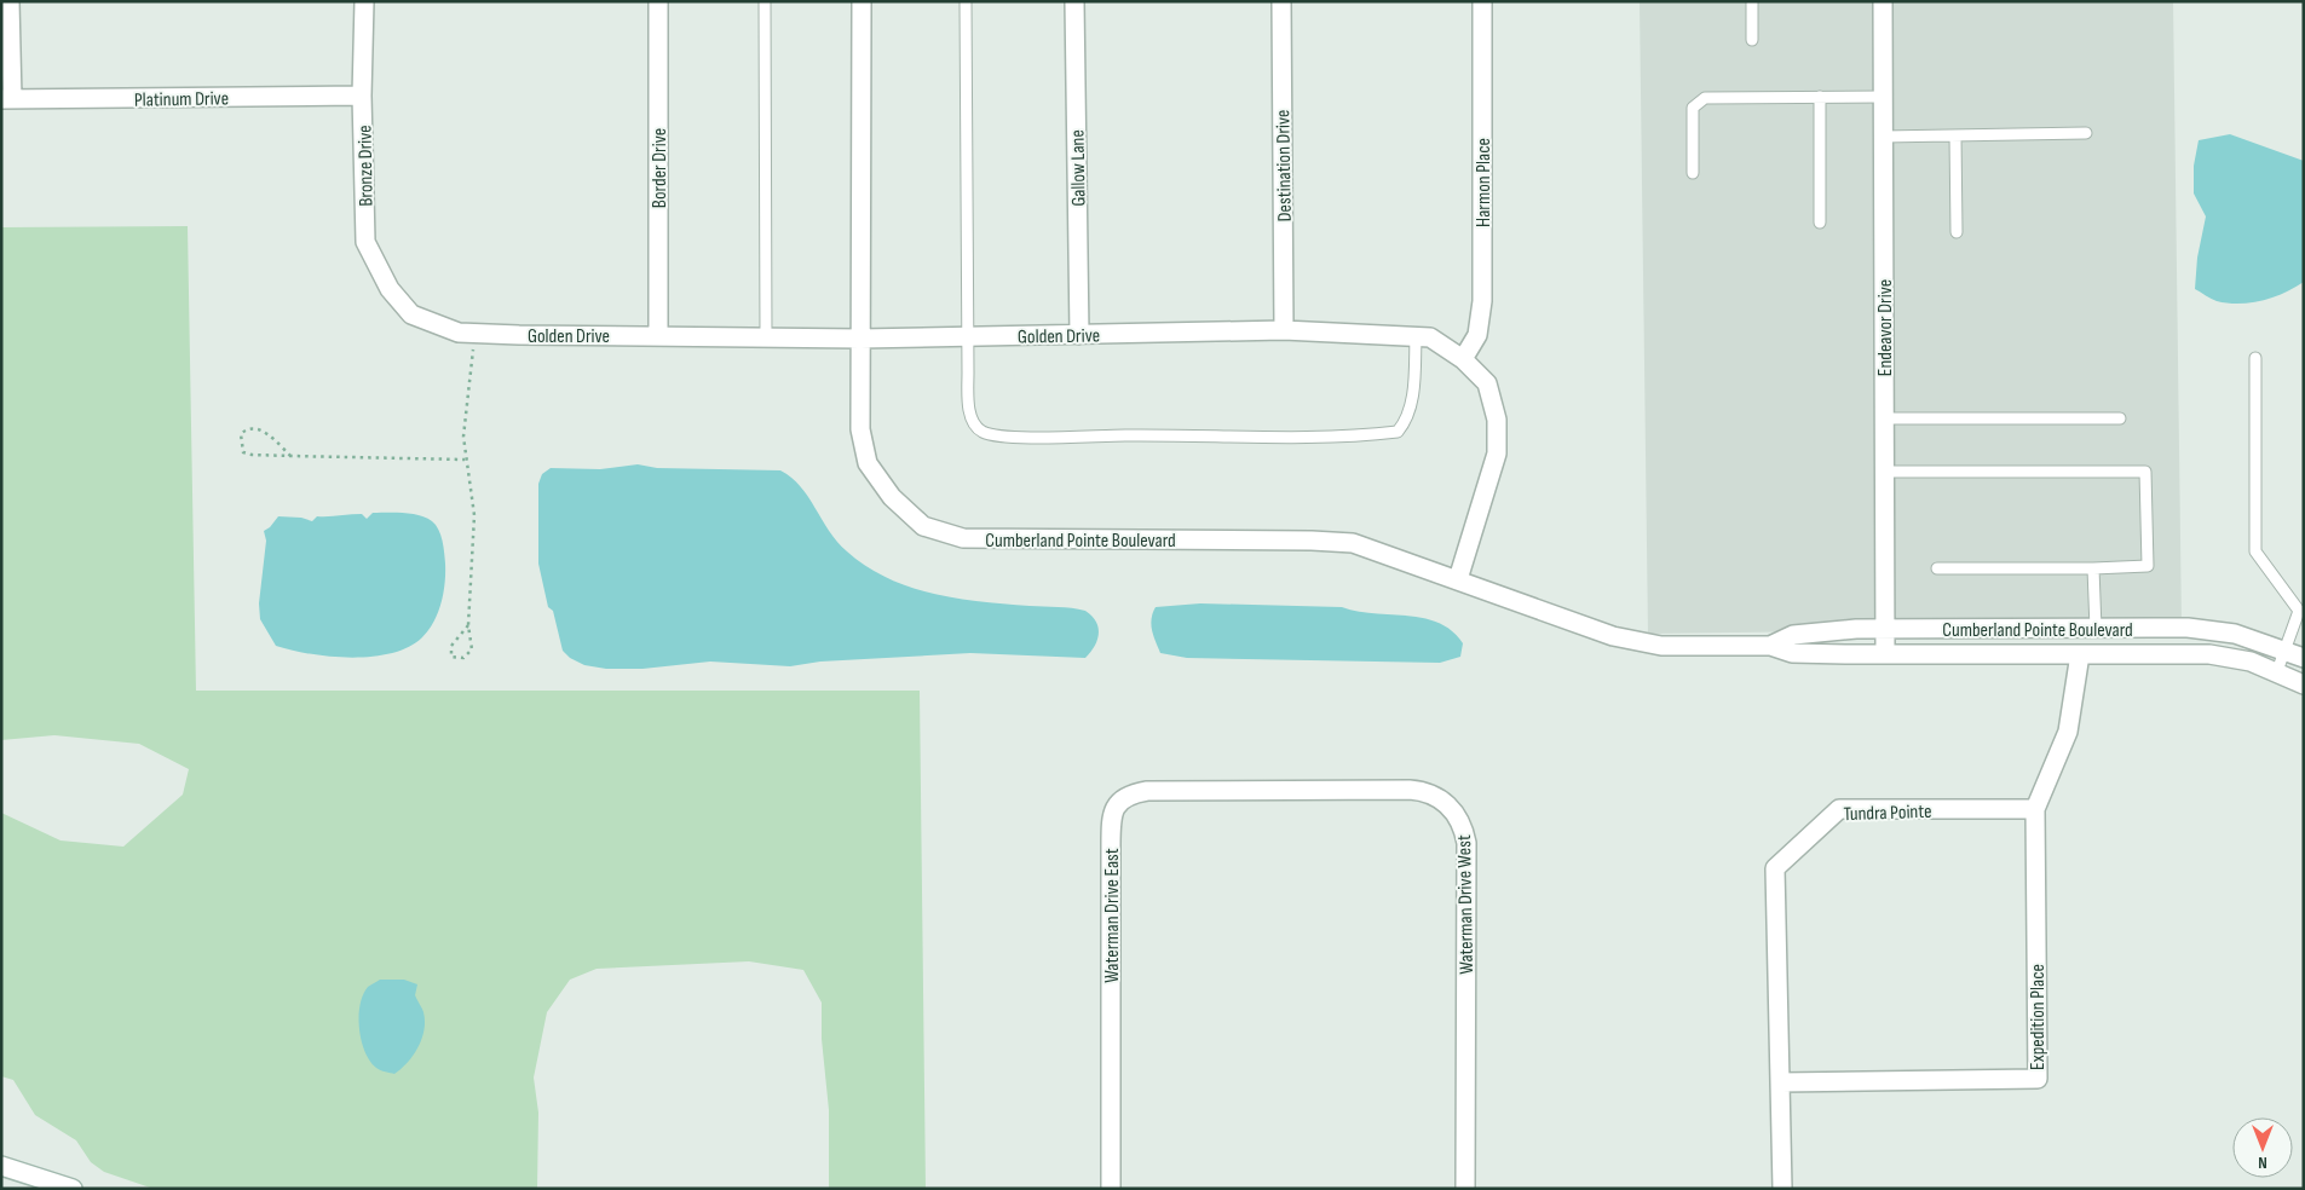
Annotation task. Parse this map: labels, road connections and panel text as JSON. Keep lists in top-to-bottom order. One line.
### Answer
{"streets":{"street":["Platinum Drive","Bronze Drive","Destination Drive","Border Drive","Gallow Lane","Harmon Place","Endeavor Drive","Golden Drive","Cumberland Pointe Boulevard","Tundra Pointe","Waterman Drive West","Waterman Drive East","Expedition Place"]},"crossings":[["Platinum Drive","Bronze Drive"],["Bronze Drive","Golden Drive"],["Destination Drive","Golden Drive"],["Border Drive","Golden Drive"],["Gallow Lane","Golden Drive"],["Harmon Place","Golden Drive"],["Endeavor Drive","Cumberland Pointe Boulevard"],["Golden Drive","Cumberland Pointe Boulevard"],["Tundra Pointe","Expedition Place"],["Waterman Drive West","Waterman Drive East"]],"north":"bottom"}
